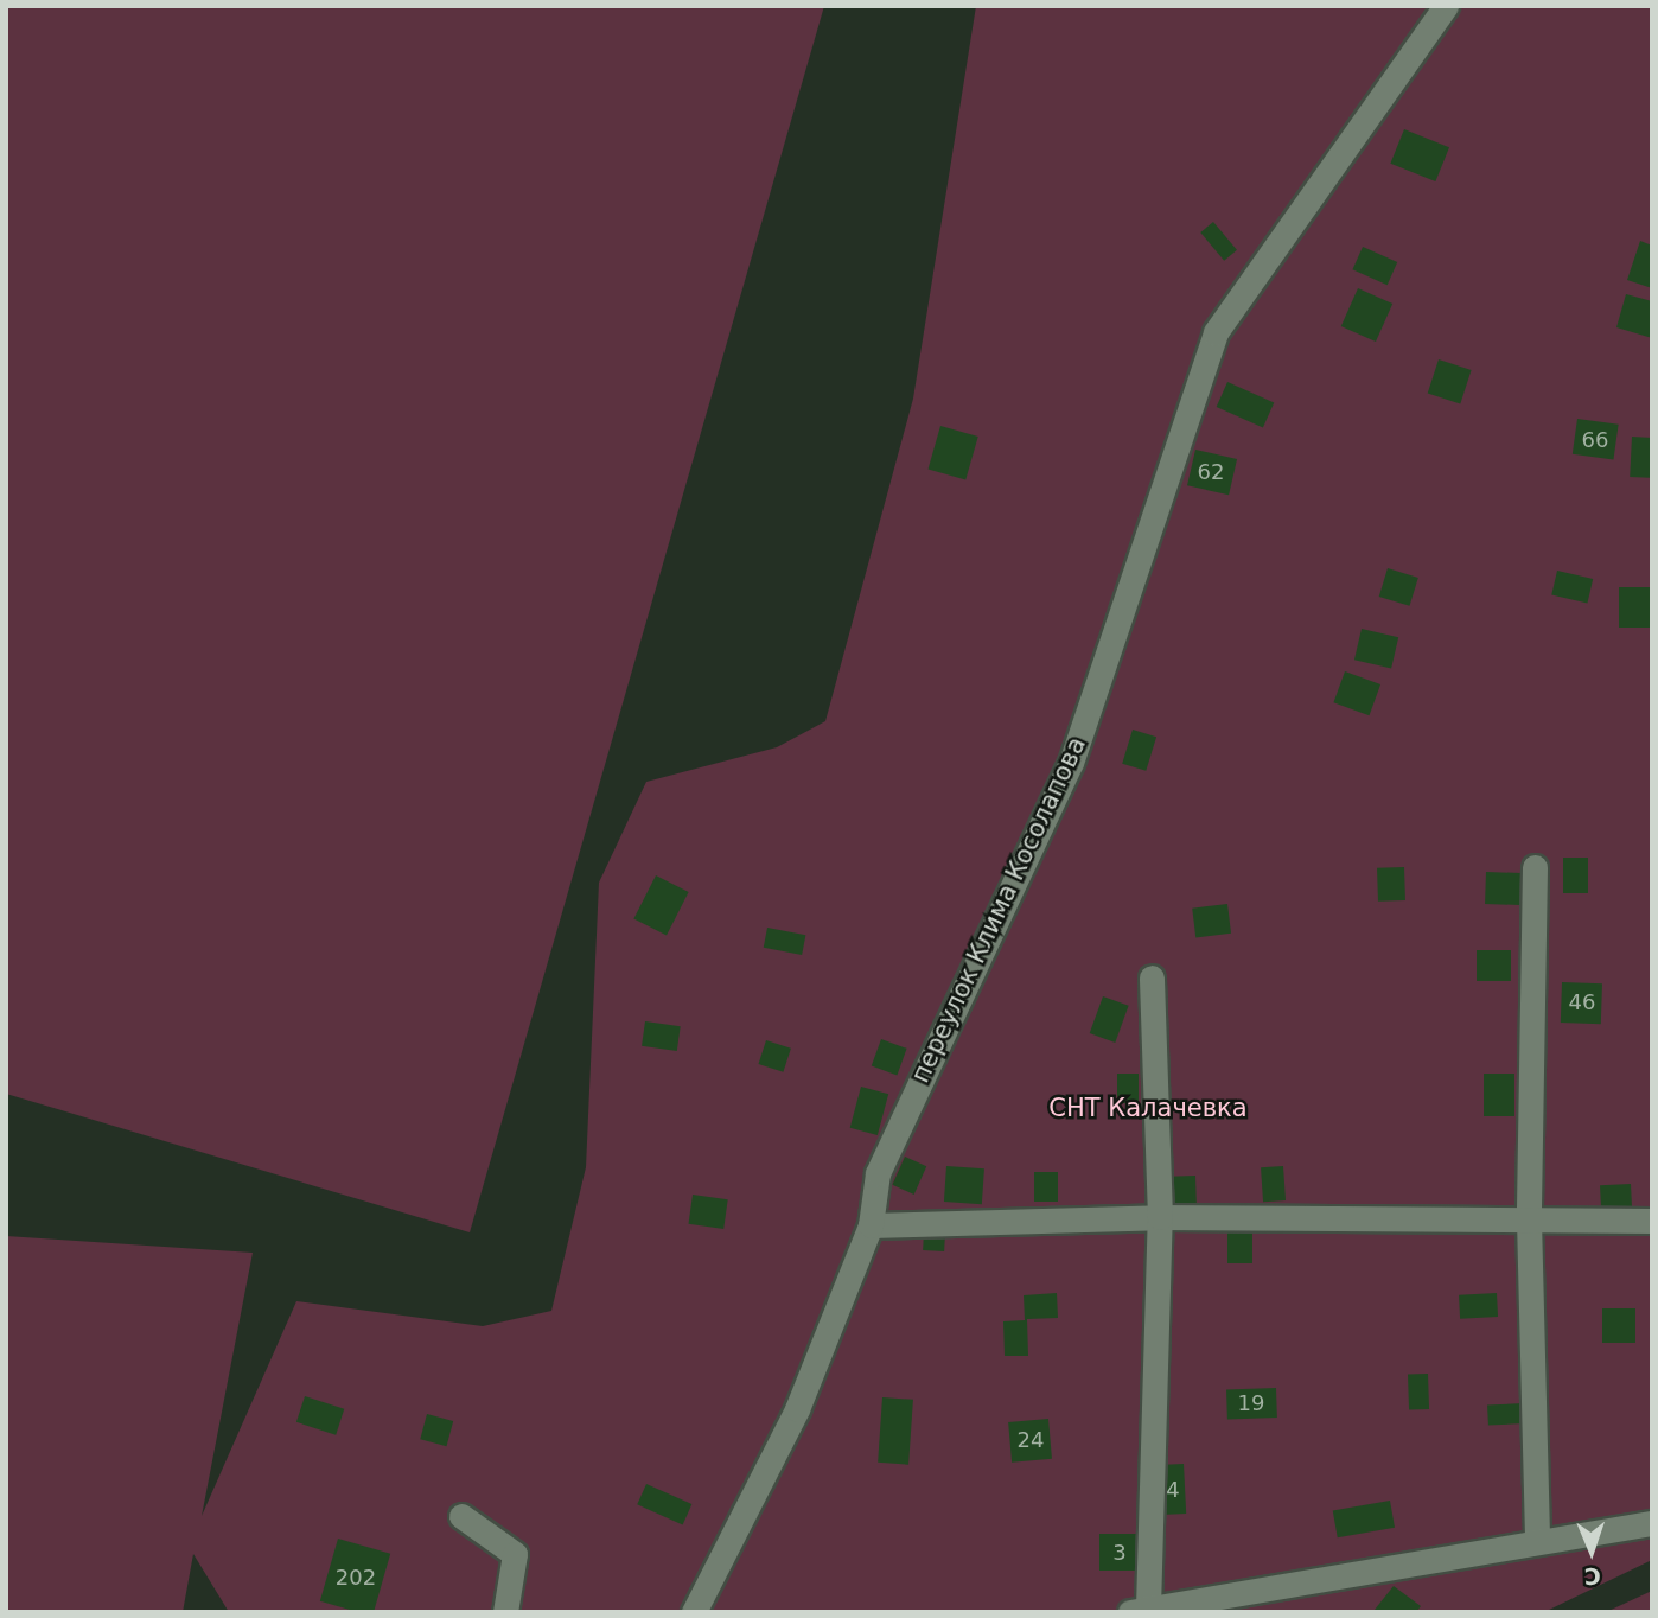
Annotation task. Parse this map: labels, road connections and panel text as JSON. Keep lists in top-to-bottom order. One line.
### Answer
{"streets":{"street":["переулок Клима Косолапова"]},"parks":["СНТ Калачевка"],"house_numbers":["66","62","46","19","24","4","3","202"],"north":"bottom"}
